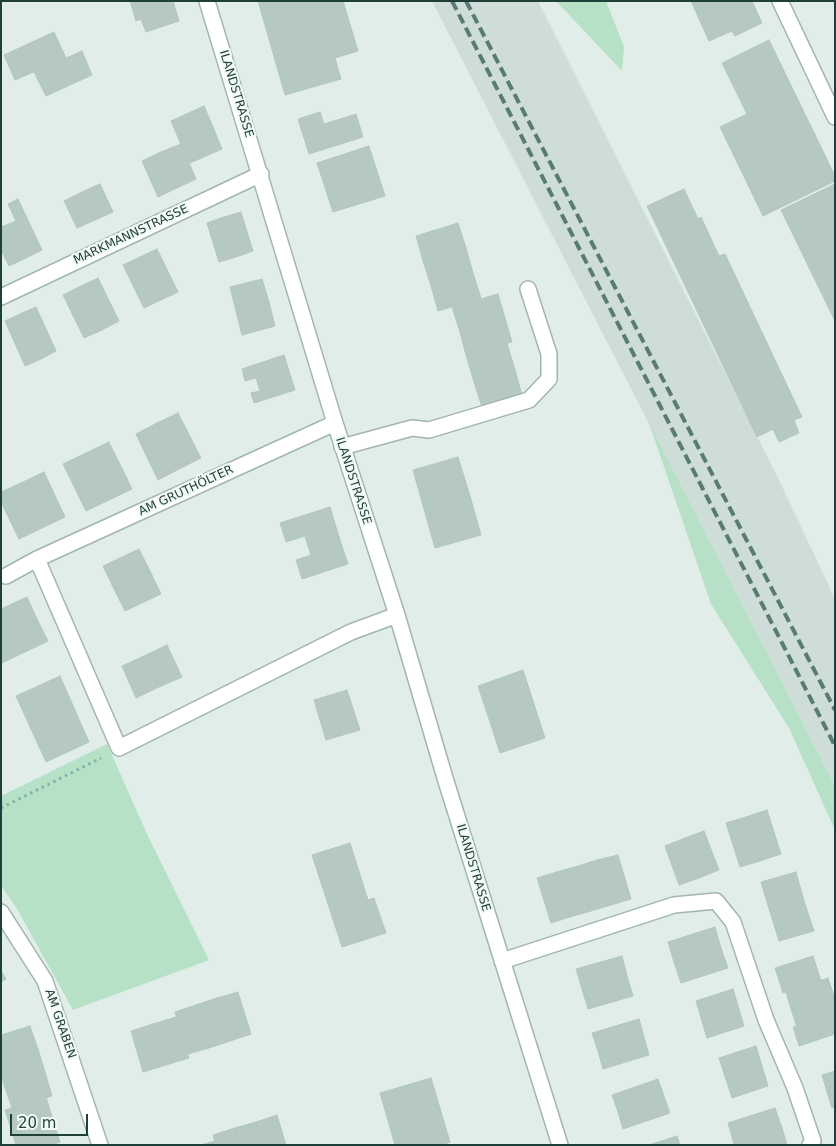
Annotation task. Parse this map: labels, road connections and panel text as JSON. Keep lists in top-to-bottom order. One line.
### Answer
{"streets":{"street":["ILANDSTRASSE","MARKMANNSTRASSE","AM GRUTHÖLTER","AM GRABEN"]},"crossings":[["ILANDSTRASSE","MARKMANNSTRASSE"],["ILANDSTRASSE","AM GRUTHÖLTER"]],"scale_bar":"20 m"}
